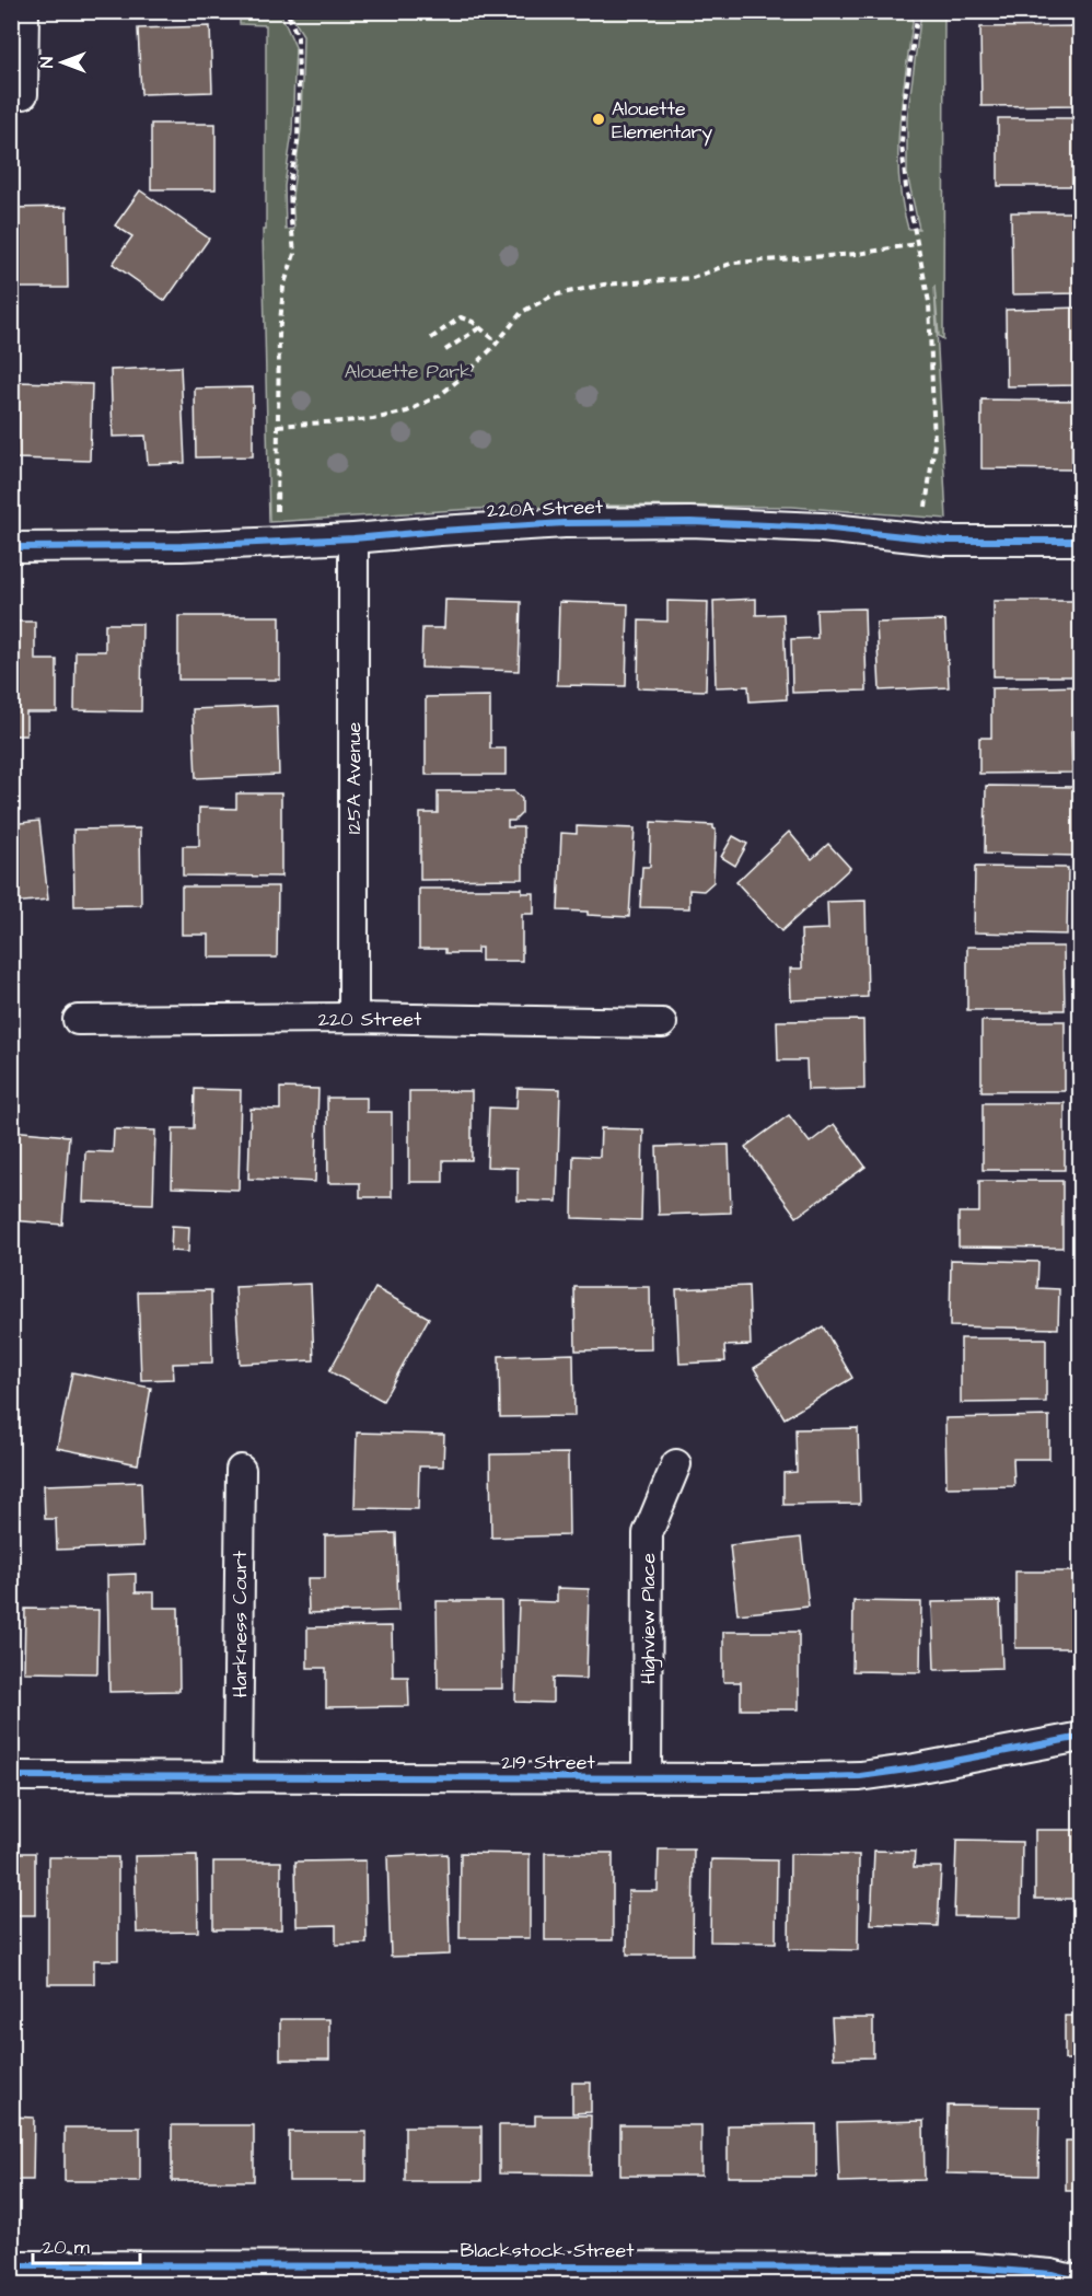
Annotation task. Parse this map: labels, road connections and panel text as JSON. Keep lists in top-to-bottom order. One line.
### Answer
{"streets":{"street":["220A Street","125A Avenue","220 Street","Highview Place","Harkness Court","219 Street","Blackstock Street"]},"crossings":[["220A Street","125A Avenue"],["125A Avenue","220 Street"],["Highview Place","219 Street"],["Harkness Court","219 Street"]],"parks":["Alouette Park"],"places":["Alouette Elementary"],"scale_bar":"20 m","north":"left"}
